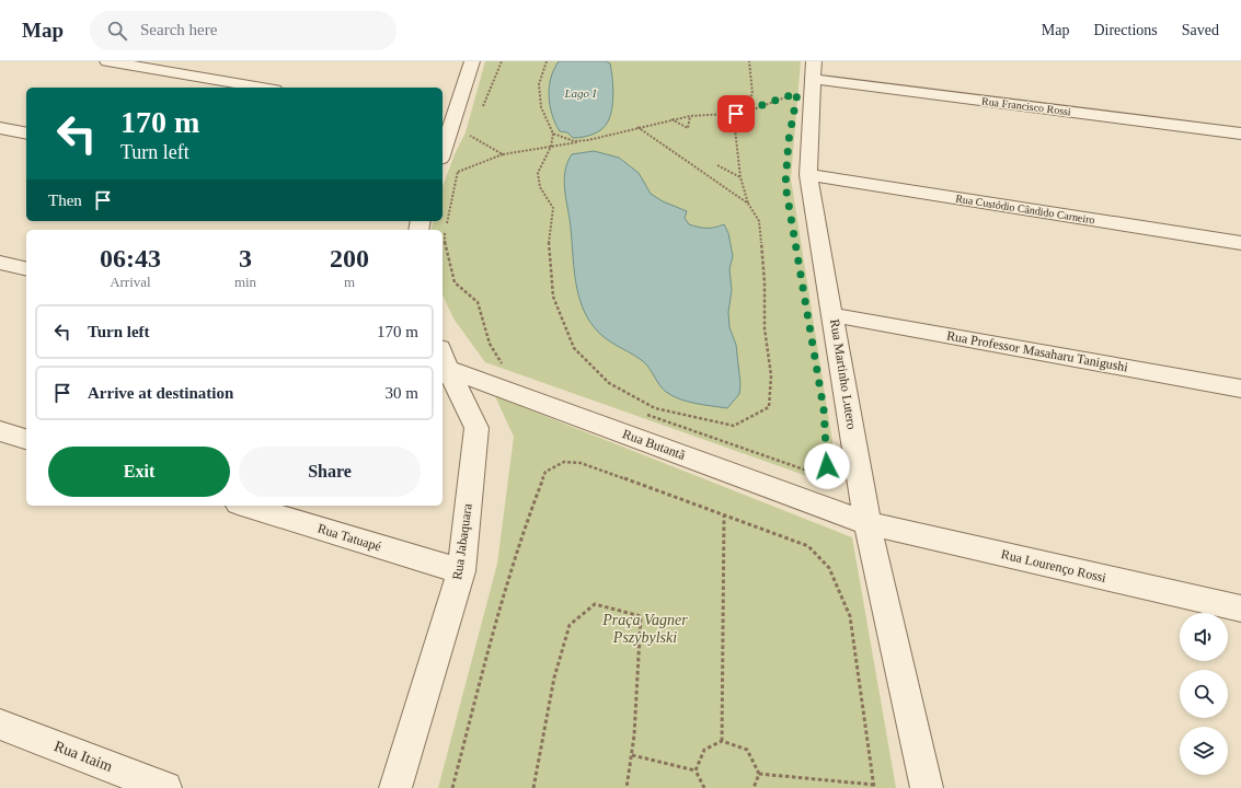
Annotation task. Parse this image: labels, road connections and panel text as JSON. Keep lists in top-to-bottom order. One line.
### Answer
{"streets":{"street":["Rua Francisco Rossi","Rua Custódio Cândido Carneiro","Rua Professor Masaharu Tanigushi","Rua Martinho Lutero","Rua Butantã","Rua Tatuapé","Rua Jabaquara","Rua Lourenço Rossi","Rua Itaim"]},"crossings":[["Rua Francisco Rossi","Rua Martinho Lutero"],["Rua Custódio Cândido Carneiro","Rua Martinho Lutero"],["Rua Professor Masaharu Tanigushi","Rua Martinho Lutero"],["Rua Martinho Lutero","Rua Butantã"],["Rua Martinho Lutero","Rua Lourenço Rossi"],["Rua Butantã","Rua Jabaquara"],["Rua Butantã","Rua Lourenço Rossi"],["Rua Tatuapé","Rua Jabaquara"]],"water":["Lago I"],"parks":["Praça Vagner Pszybylski"],"page":{"header":"Map","search":"Search here","nav":["Map","Directions","Saved"],"turn":["170 m","Turn left"],"then":"Then","eta":["06:43","Arrival","3","min","200","m"],"list":[{"name":"Turn left","value":"170 m"},{"name":"Arrive at destination","value":"30 m"}],"buttons":["Exit","Share"]}}
